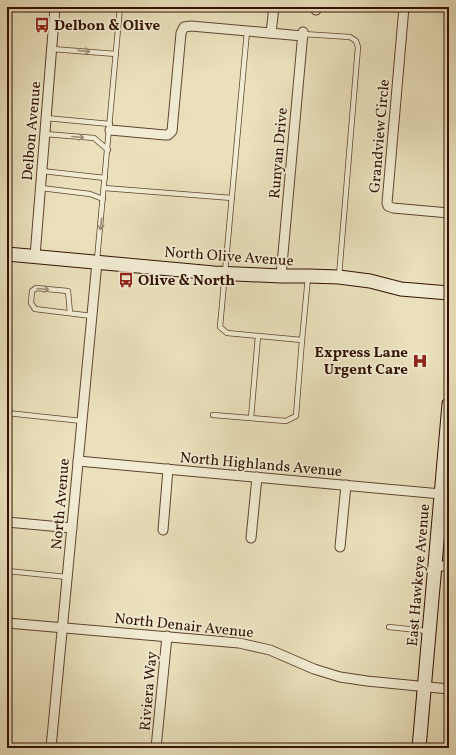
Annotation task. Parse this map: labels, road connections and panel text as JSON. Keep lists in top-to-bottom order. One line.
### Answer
{"streets":{"street":["Delbon Avenue","Grandview Circle","Runyan Drive","North Olive Avenue","North Highlands Avenue","North Avenue","East Hawkeye Avenue","North Denair Avenue","Riviera Way"]},"crossings":[["Delbon Avenue","North Olive Avenue"],["Runyan Drive","North Olive Avenue"],["North Olive Avenue","North Avenue"],["North Highlands Avenue","North Avenue"],["North Highlands Avenue","East Hawkeye Avenue"],["North Avenue","North Denair Avenue"],["East Hawkeye Avenue","North Denair Avenue"],["North Denair Avenue","Riviera Way"]],"places":{"bus stop":["Delbon & Olive","Olive & North"],"hospital":["Express Lane Urgent Care"]}}
